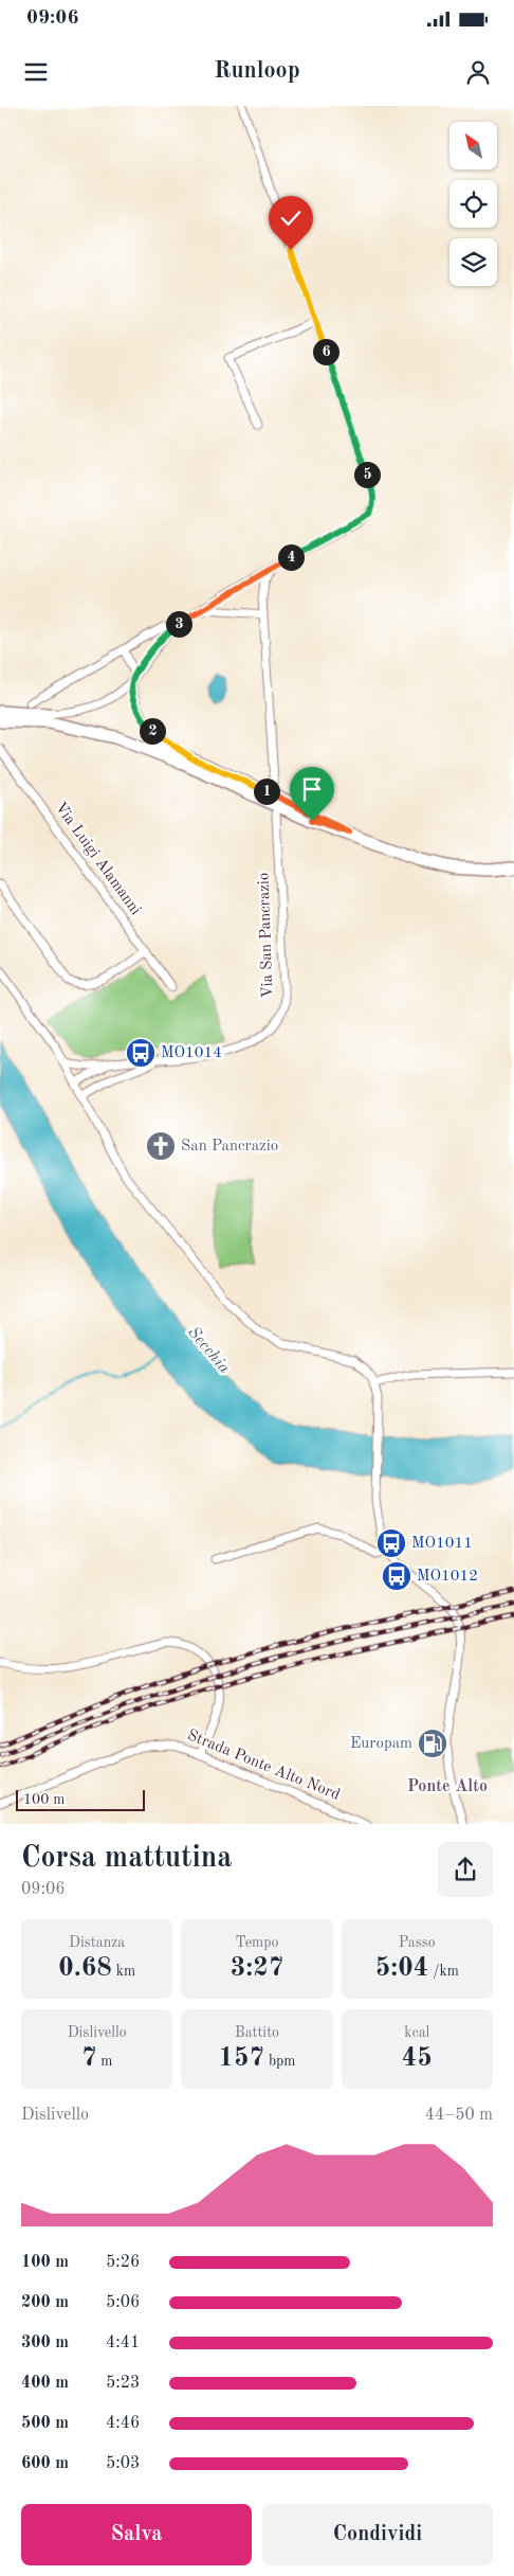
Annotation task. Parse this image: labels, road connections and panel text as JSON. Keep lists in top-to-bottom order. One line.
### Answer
{"streets":{"street":["Via Luigi Alamanni","Via San Pancrazio","Strada Ponte Alto Nord"]},"districts":["Ponte Alto"],"water":["Secchia"],"places":{"bus stop":["MO1014","MO1011","MO1012"],"church":["San Pancrazio"],"fuel station":["Europam"]},"scale_bar":"100 m","north":"top left","page":{"status":"09:06","header":"Runloop","pins":["6","5","4","3","2","1"],"scale":"100 m","heading":["Corsa mattutina","09:06"],"stats":[["Distanza","0.68 km"],["Tempo","3:27"],["Passo","5:04 /km"],["Dislivello","7 m"],["Battito","157 bpm"],["kcal","45"]],"chart":["Dislivello","44–50 m"],"list":[{"name":"100 m","note":"5:26"},{"name":"200 m","note":"5:06"},{"name":"300 m","note":"4:41"},{"name":"400 m","note":"5:23"},{"name":"500 m","note":"4:46"},{"name":"600 m","note":"5:03"}],"buttons":["Salva","Condividi"]}}
